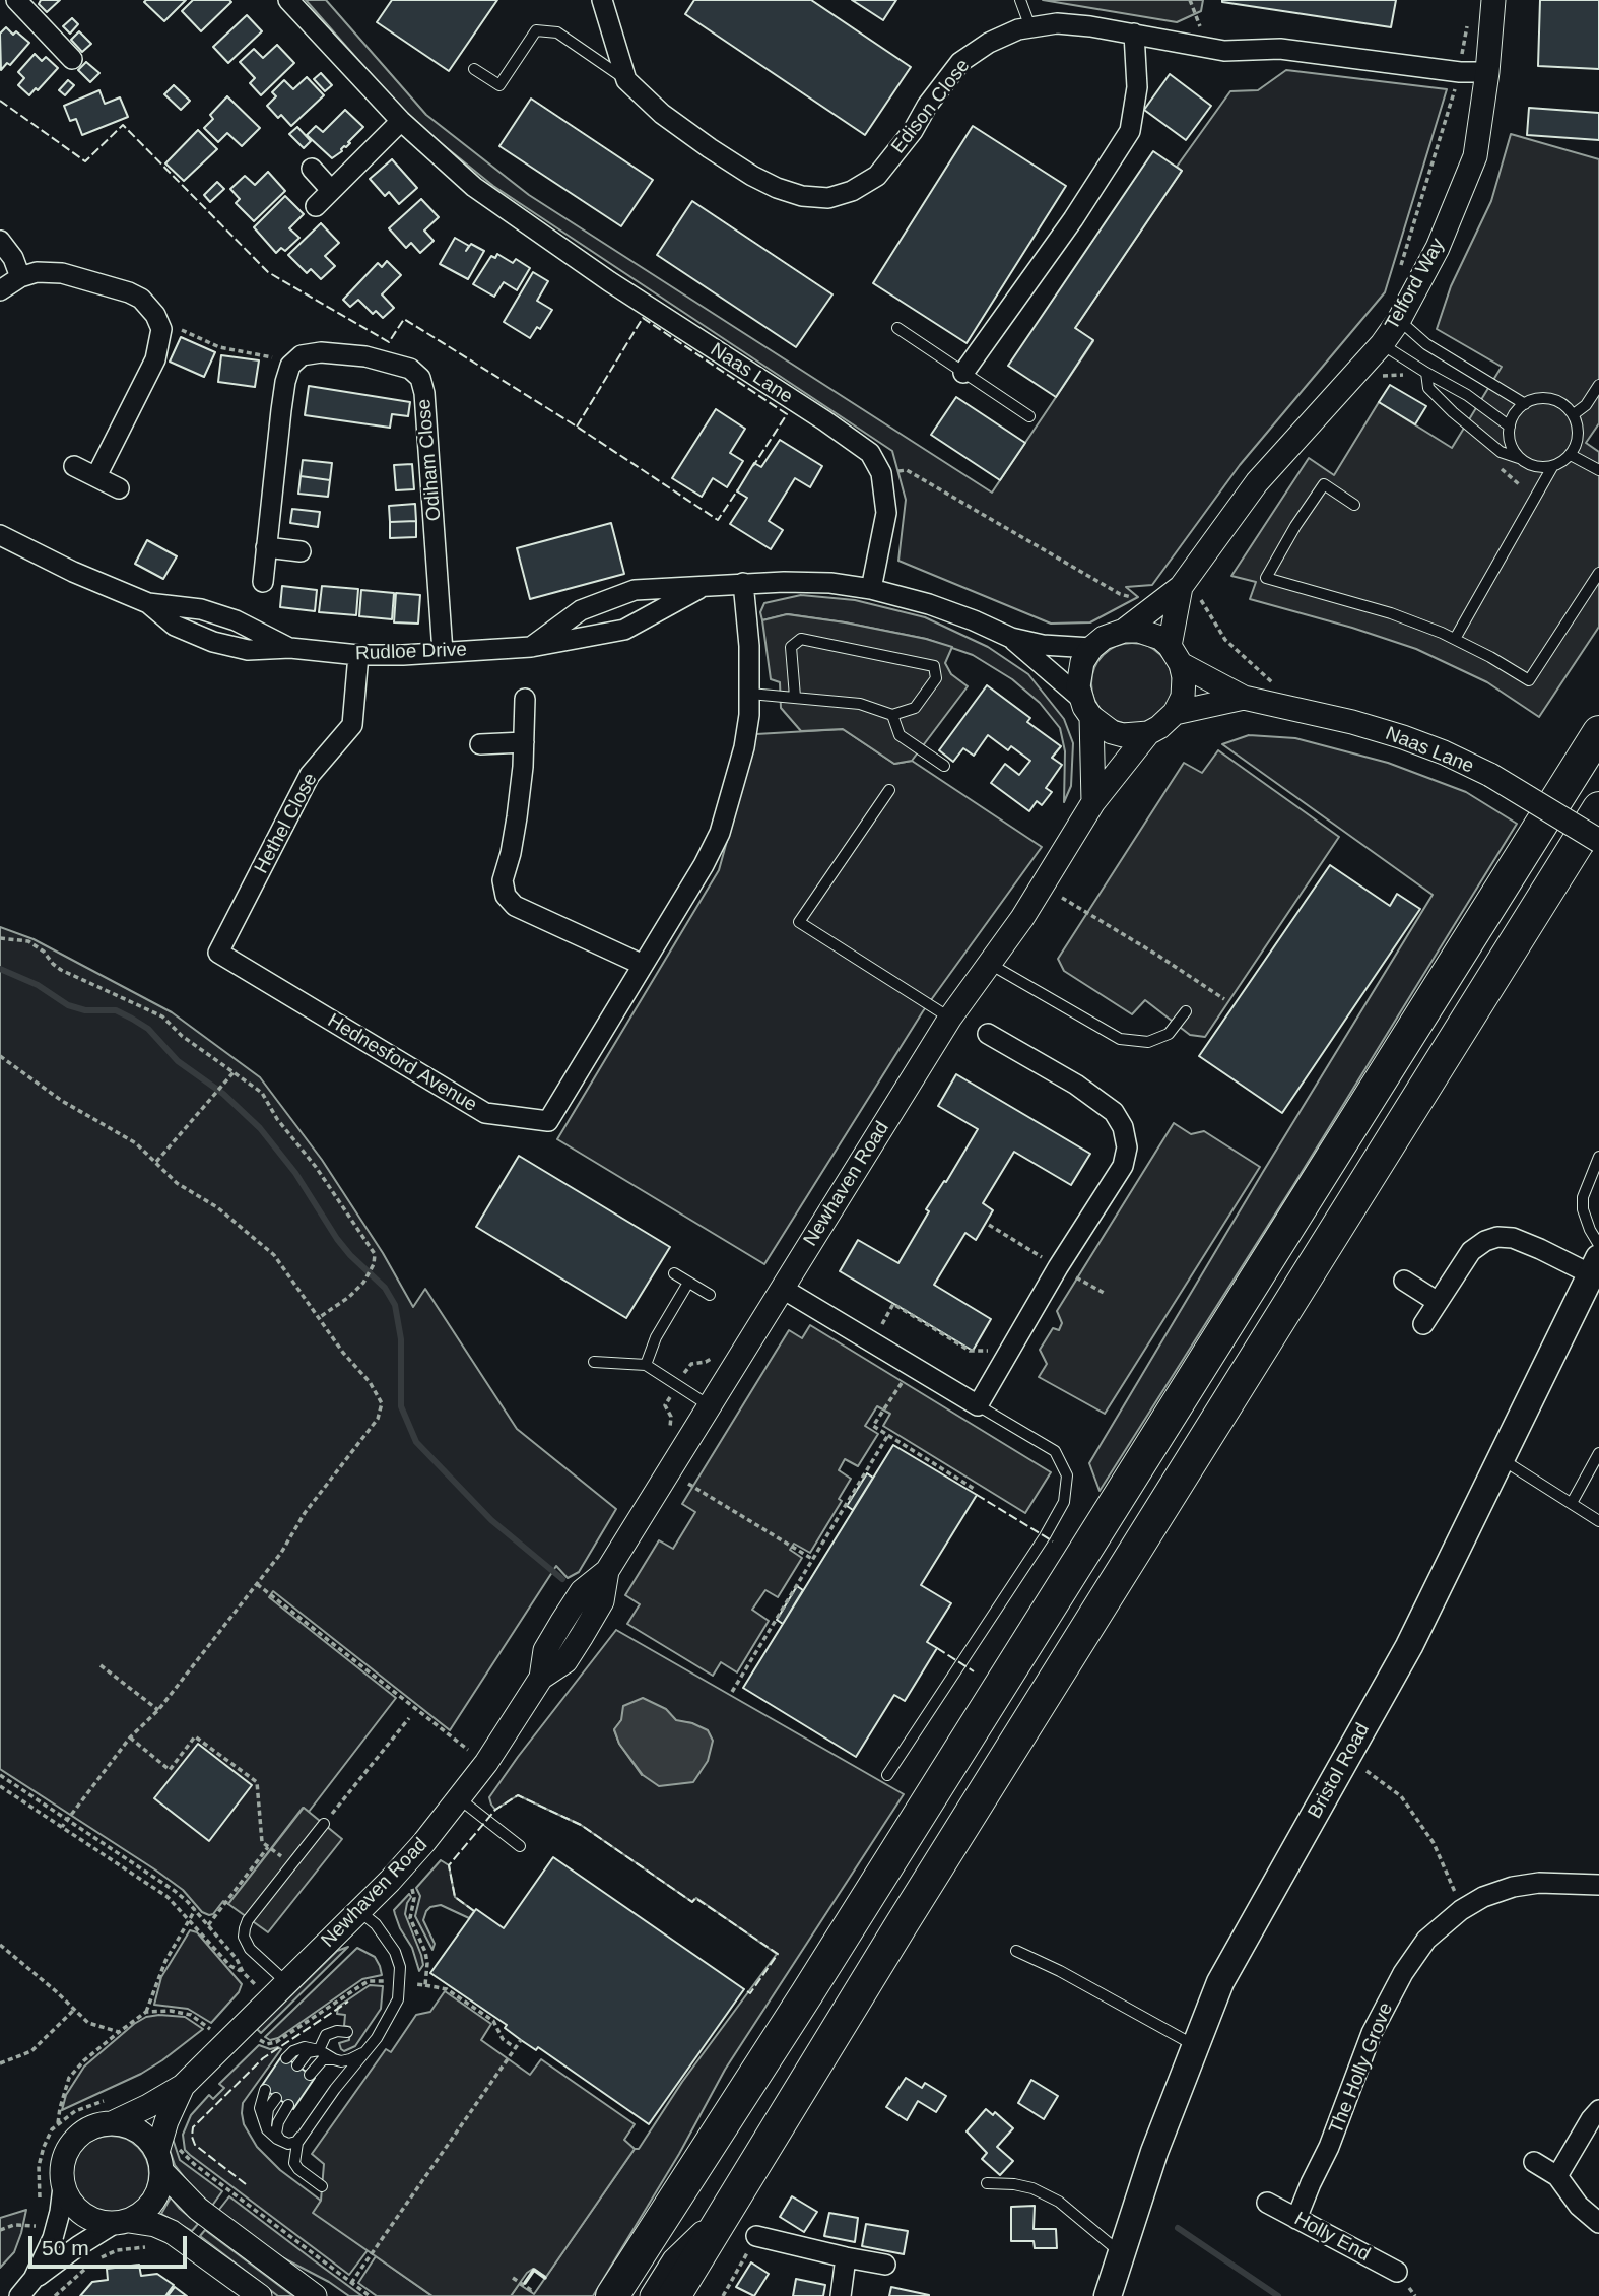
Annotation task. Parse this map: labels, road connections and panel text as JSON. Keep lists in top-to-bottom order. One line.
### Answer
{"streets":{"main road":["Bristol Road"],"street":["Edison Close","Telford Way","Naas Lane","Odiham Close","Rudloe Drive","Hethel Close","Hednesford Avenue","Newhaven Road","The Holly Grove","Holly End"]},"crossings":[["Edison Close","Telford Way"],["Telford Way","Naas Lane"],["Telford Way","Newhaven Road"],["Naas Lane","Rudloe Drive"],["Naas Lane","Newhaven Road"],["Odiham Close","Rudloe Drive"],["Rudloe Drive","Hethel Close"],["Rudloe Drive","Hednesford Avenue"],["Hethel Close","Hednesford Avenue"],["The Holly Grove","Holly End"]],"scale_bar":"50 m"}
